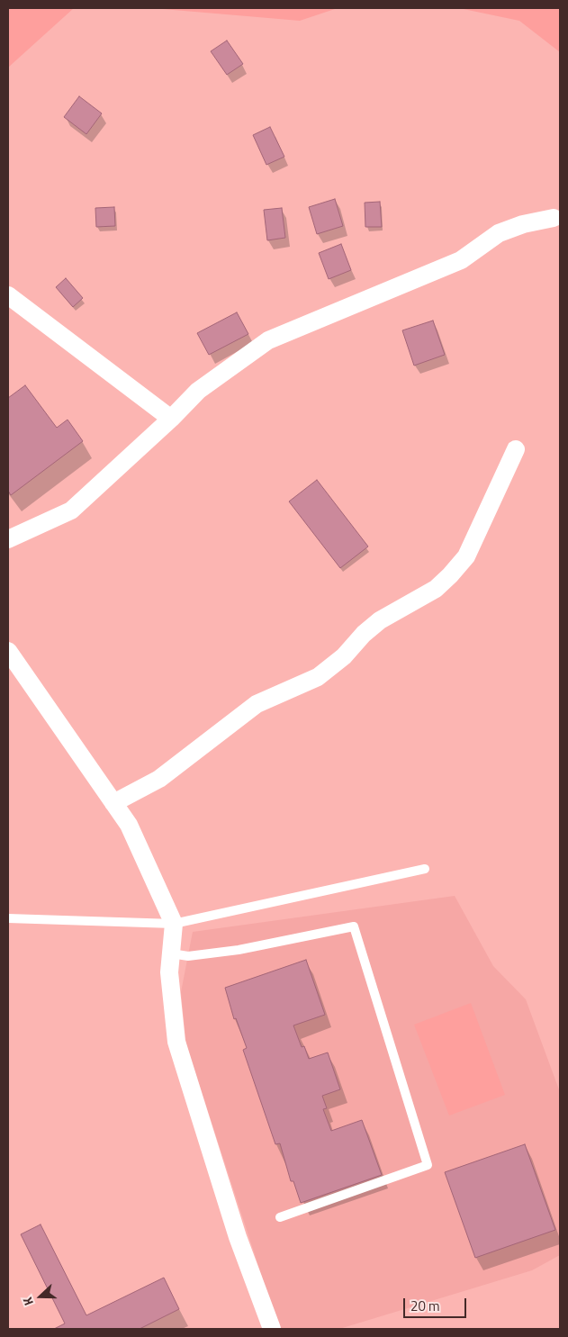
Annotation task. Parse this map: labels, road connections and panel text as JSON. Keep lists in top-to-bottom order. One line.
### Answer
{"scale_bar":"20 m","north":"left"}
